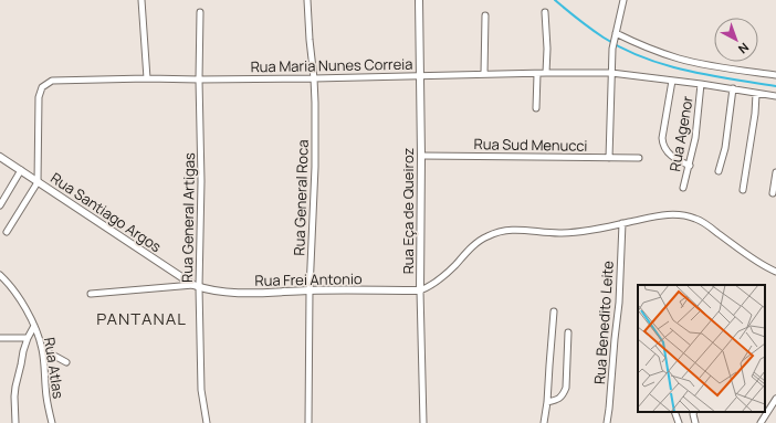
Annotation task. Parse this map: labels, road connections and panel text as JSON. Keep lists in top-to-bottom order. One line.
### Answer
{"streets":{"street":["Rua Maria Nunes Correia","Rua Agenor","Rua Sud Menucci","Rua General Roca","Rua Eça de Queiroz","Rua Santiago Argos","Rua General Artigas","Rua Frei Antonio","Rua Benedito Leite","Rua Atlas"]},"crossings":[["Rua Maria Nunes Correia","Rua Agenor"],["Rua Maria Nunes Correia","Rua General Roca"],["Rua Maria Nunes Correia","Rua Eça de Queiroz"],["Rua Maria Nunes Correia","Rua Santiago Argos"],["Rua Maria Nunes Correia","Rua General Artigas"],["Rua Sud Menucci","Rua Eça de Queiroz"],["Rua General Roca","Rua Frei Antonio"],["Rua Eça de Queiroz","Rua Frei Antonio"],["Rua Santiago Argos","Rua General Artigas"],["Rua Santiago Argos","Rua Frei Antonio"],["Rua General Artigas","Rua Frei Antonio"]],"districts":["PANTANAL"],"north":"bottom right"}
